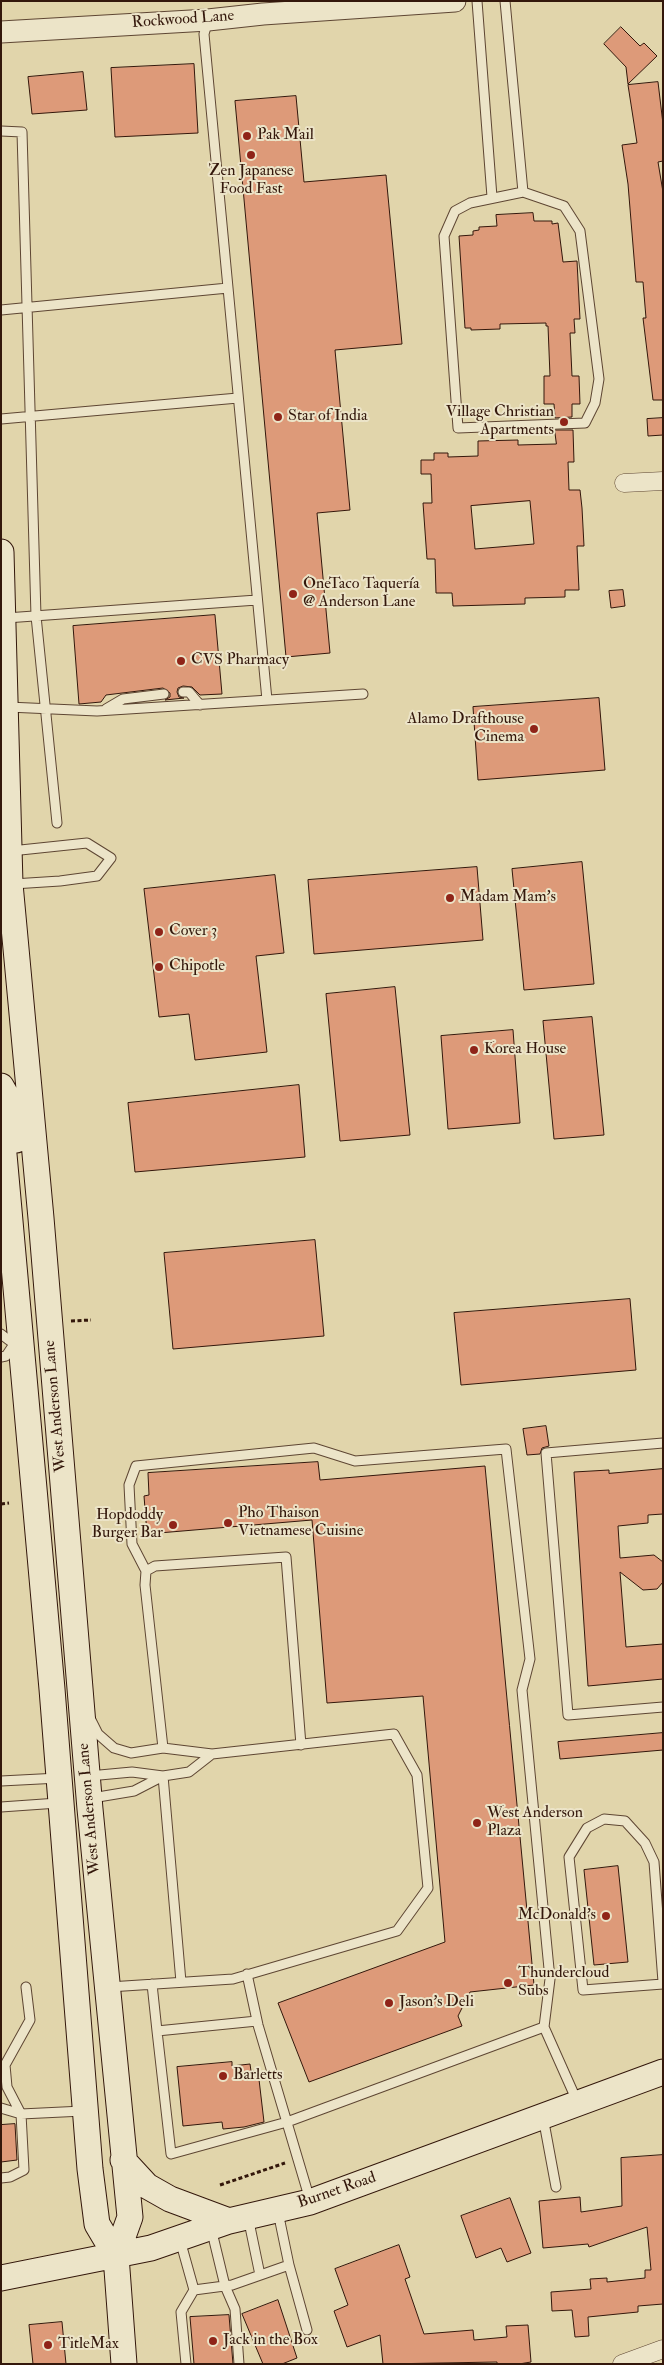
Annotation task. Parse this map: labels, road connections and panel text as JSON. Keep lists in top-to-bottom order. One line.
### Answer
{"streets":{"main road":["West Anderson Lane","Burnet Road"],"street":["Rockwood Lane"]},"crossings":[["West Anderson Lane","Burnet Road"]],"places":["Pak Mail","Zen Japanese Food Fast","Star of India","Village Christian Apartments","OneTaco Taquería @ Anderson Lane","CVS Pharmacy","Alamo Drafthouse Cinema","Madam Mam's","Cover 3","Chipotle","Korea House","Pho Thaison Vietnamese Cuisine","Hopdoddy Burger Bar","West Anderson Plaza","McDonald's","Thundercloud Subs","Jason's Deli","Barletts","Jack in the Box","TitleMax"]}
